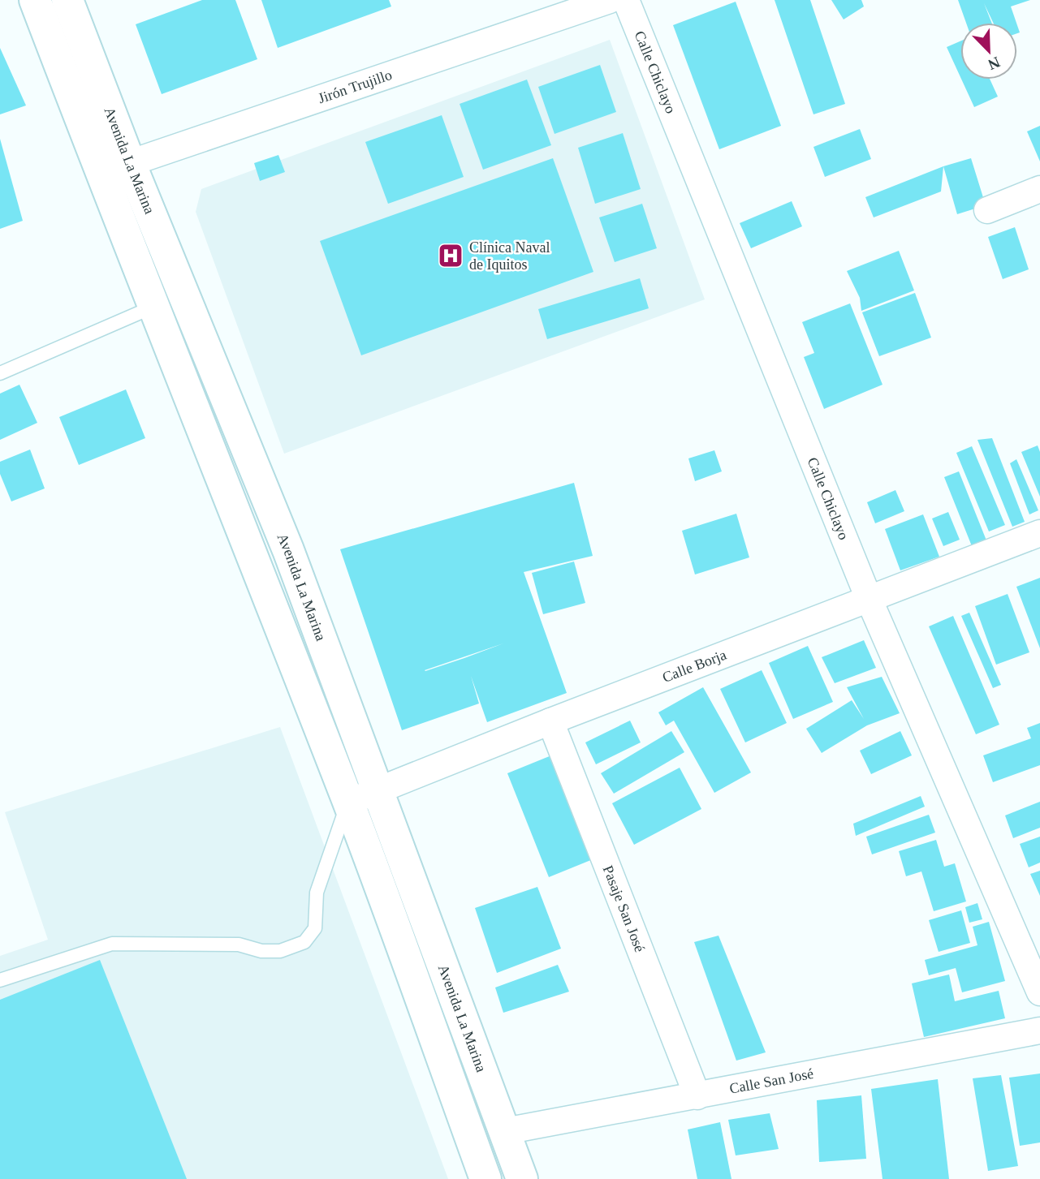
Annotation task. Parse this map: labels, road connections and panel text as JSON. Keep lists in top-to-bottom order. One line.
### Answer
{"streets":{"main road":["Avenida La Marina"],"street":["Calle Chiclayo","Jirón Trujillo","Calle Borja","Pasaje San José","Calle San José"]},"crossings":[["Calle Chiclayo","Calle Borja"],["Jirón Trujillo","Avenida La Marina"],["Avenida La Marina","Calle Borja"],["Avenida La Marina","Calle San José"],["Calle Borja","Pasaje San José"],["Pasaje San José","Calle San José"]],"places":{"hospital":["Clínica Naval de Iquitos"]},"north":"bottom right"}
